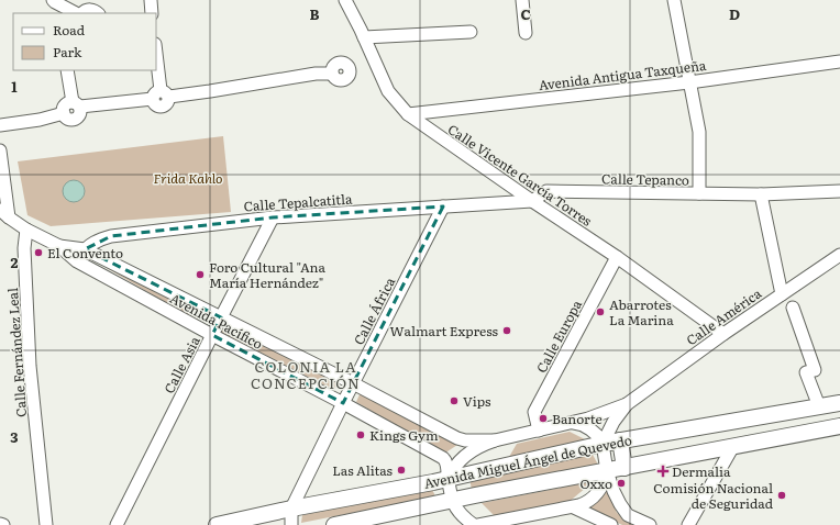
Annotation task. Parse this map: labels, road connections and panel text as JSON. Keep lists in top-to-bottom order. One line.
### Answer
{"streets":{"main road":["Avenida Miguel Ángel de Quevedo"],"street":["Avenida Antigua Taxqueña","Calle Vicente García Torres","Calle Tepanco","Calle Tepalcatitla","Calle África","Calle América","Avenida Pacífico","Calle Europa","Calle Fernández Leal","Calle Asia"]},"crossings":[["Avenida Antigua Taxqueña","Calle Vicente García Torres"],["Calle Vicente García Torres","Calle Tepanco"],["Calle Vicente García Torres","Calle Tepalcatitla"],["Calle Vicente García Torres","Calle América"],["Calle Vicente García Torres","Calle Europa"],["Calle Tepanco","Calle Tepalcatitla"],["Calle Tepalcatitla","Calle África"],["Calle Tepalcatitla","Avenida Pacífico"],["Calle Tepalcatitla","Calle Asia"],["Calle África","Avenida Pacífico"],["Calle África","Avenida Miguel Ángel de Quevedo"],["Calle América","Avenida Pacífico"],["Calle América","Calle Europa"],["Calle América","Avenida Miguel Ángel de Quevedo"],["Avenida Pacífico","Calle Fernández Leal"],["Avenida Pacífico","Calle Asia"],["Avenida Pacífico","Avenida Miguel Ángel de Quevedo"]],"districts":["COLONIA LA CONCEPCIÓN"],"parks":["Frida Kahlo"],"places":{"other":["El Convento","Foro Cultural \"Ana María Hernández\"","Abarrotes La Marina","Walmart Express","Vips","Banorte","Kings Gym","Las Alitas","Oxxo","Comisión Nacional de Seguridad"],"health":["Dermalia"]},"legend":["Road","Park"],"grid":{"columns":["B","C","D"],"rows":["1","2","3"]}}
